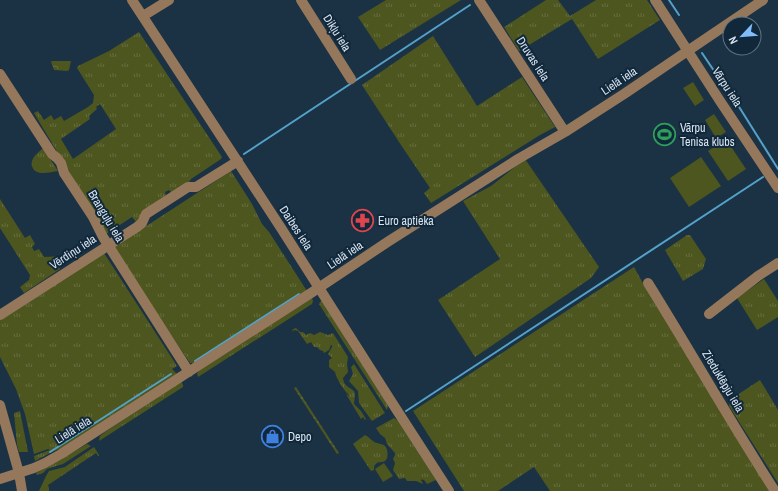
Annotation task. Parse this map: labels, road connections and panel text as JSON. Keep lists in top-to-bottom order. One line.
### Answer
{"streets":{"street":["Dikļu iela","Druvas iela","Lielā iela","Vārpu iela","Branguļu iela","Daibes iela","Vērdiņu iela","Zieduklēpju iela"]},"crossings":[["Druvas iela","Lielā iela"],["Lielā iela","Vārpu iela"],["Lielā iela","Branguļu iela"],["Lielā iela","Daibes iela"],["Branguļu iela","Vērdiņu iela"],["Daibes iela","Vērdiņu iela"]],"places":{"sports":["Vārpu Tenisa klubs"],"pharmacy":["Euro aptieka"],"shop":["Depo"]},"north":"bottom left"}
